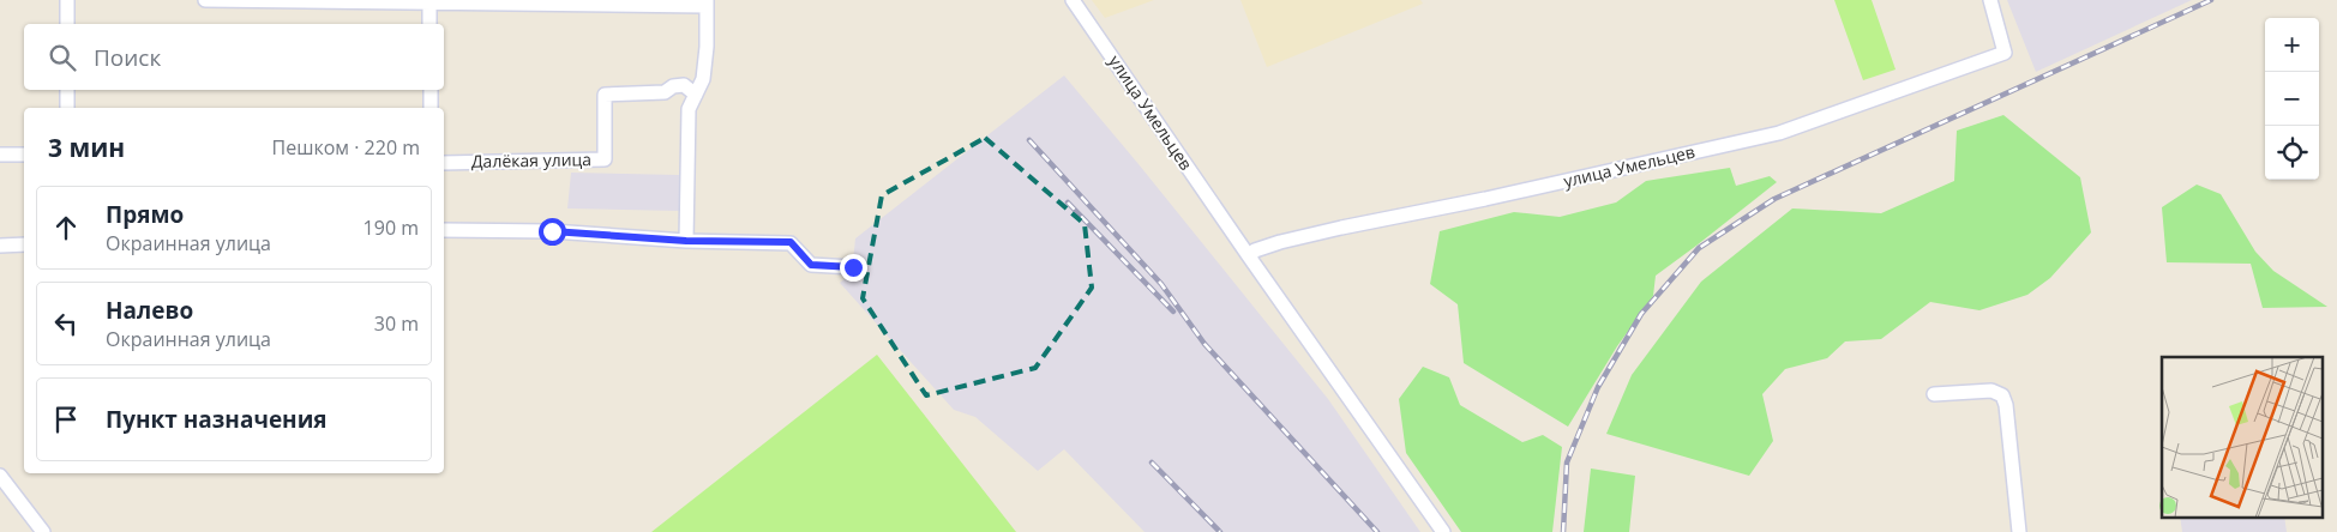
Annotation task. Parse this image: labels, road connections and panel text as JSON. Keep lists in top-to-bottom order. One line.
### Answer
{"streets":{"street":["улица Умельцев","Далёкая улица"]},"page":{"map_buttons":["+","−"],"search":"Поиск","heading":["3 мин","Пешком · 220 m"],"list":[["Прямо","Окраинная улица","190 m"],["Налево","Окраинная улица","30 m"],"Пункт назначения"]}}
